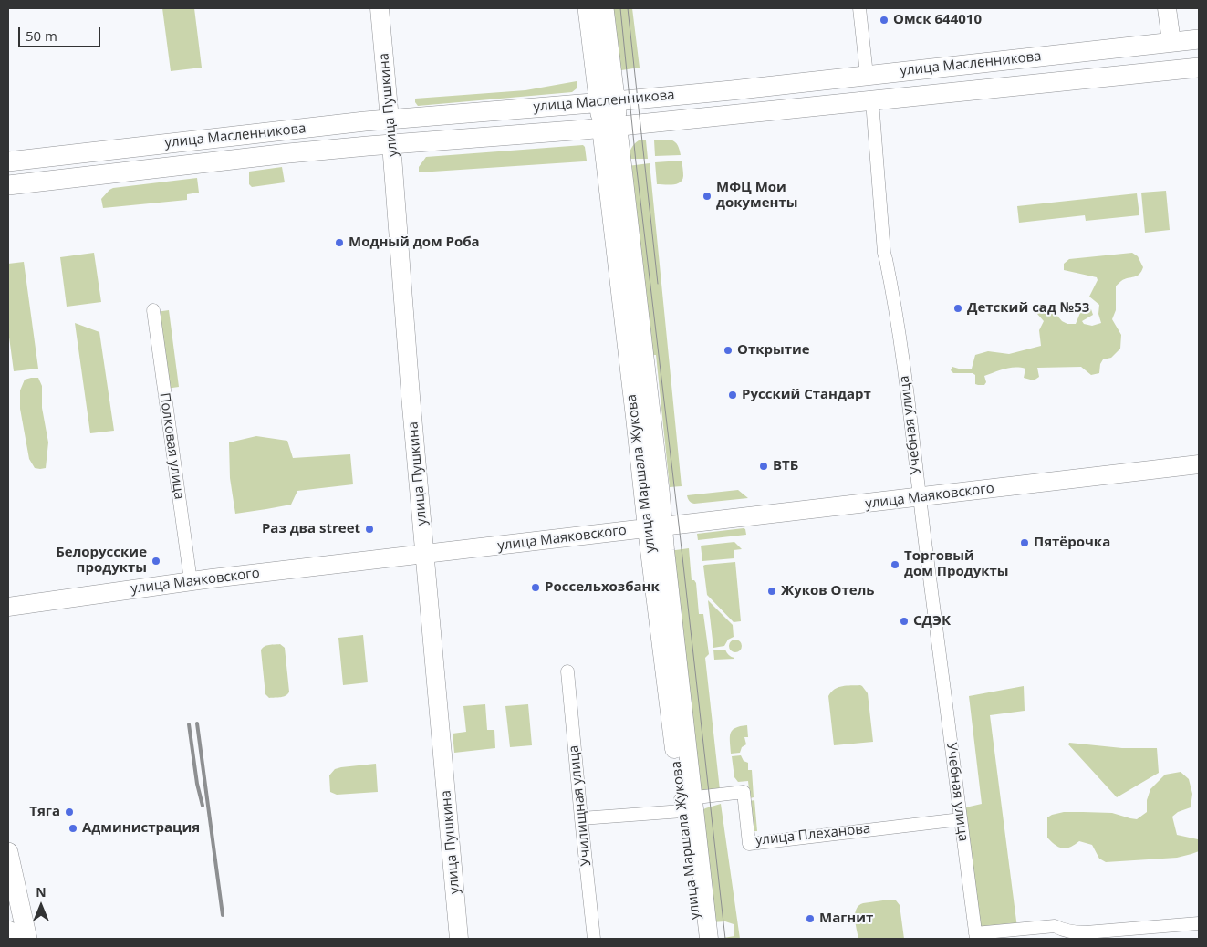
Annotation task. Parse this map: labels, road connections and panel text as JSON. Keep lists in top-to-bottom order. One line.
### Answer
{"streets":{"main road":["улица Масленникова","улица Пушкина","улица Маршала Жукова","улица Маяковского"],"street":["Учебная улица","Полковая улица","Училищная улица","улица Плеханова"]},"crossings":[["улица Масленникова","улица Пушкина"],["улица Масленникова","Учебная улица"],["улица Масленникова","улица Маршала Жукова"],["улица Пушкина","улица Маяковского"],["Учебная улица","улица Маяковского"],["Учебная улица","улица Плеханова"],["Полковая улица","улица Маяковского"],["улица Маршала Жукова","улица Маяковского"],["улица Маршала Жукова","улица Плеханова"]],"places":["Омск 644010","МФЦ Мои документы","Модный дом Роба","Детский сад №53","Открытие","Русский Стандарт","ВТБ","Раз два street","Пятёрочка","Белорусские продукты","Торговый дом Продукты","Россельхозбанк","Жуков Отель","СДЭК","Тяга","Администрация","Магнит"],"scale_bar":"50 m","north":"top"}
